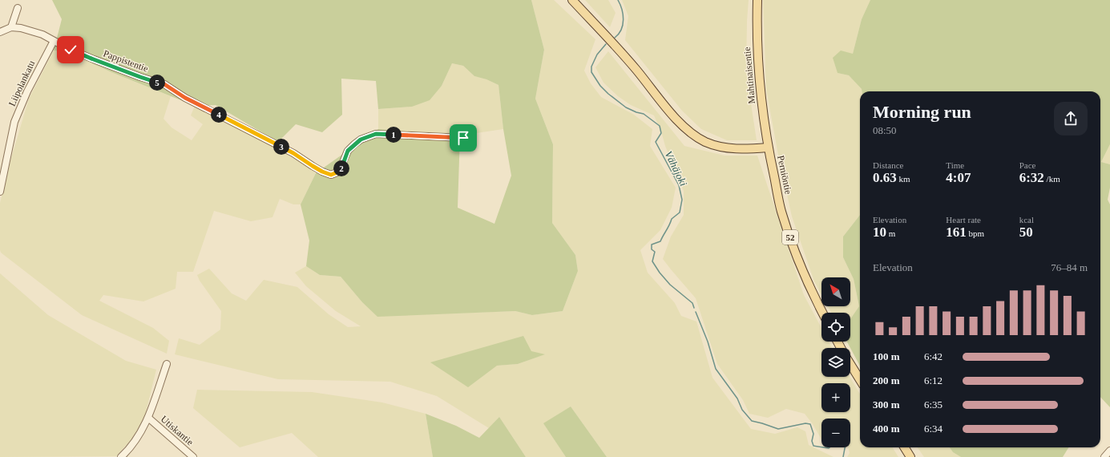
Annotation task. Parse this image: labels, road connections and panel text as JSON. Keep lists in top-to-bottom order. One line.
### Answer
{"streets":{"main road":["Mahtinaisentie","Perniöntie","52"],"street":["Pappistentie","Liipolankatu","Utiskantie"]},"crossings":[["Pappistentie","Liipolankatu"],["Mahtinaisentie","Perniöntie"]],"water":["Vähäjoki"],"north":"top left","page":{"pins":["5","4","1","3","2"],"heading":["Morning run","08:50"],"stats":[["Distance","0.63 km"],["Time","4:07"],["Pace","6:32 /km"],["Elevation","10 m"],["Heart rate","161 bpm"],["kcal","50"]],"chart":["Elevation","76–84 m"],"map_buttons":["+","−"],"list":[{"name":"100 m","note":"6:42"},{"name":"200 m","note":"6:12"},{"name":"300 m","note":"6:35"},{"name":"400 m","note":"6:34"}]}}
